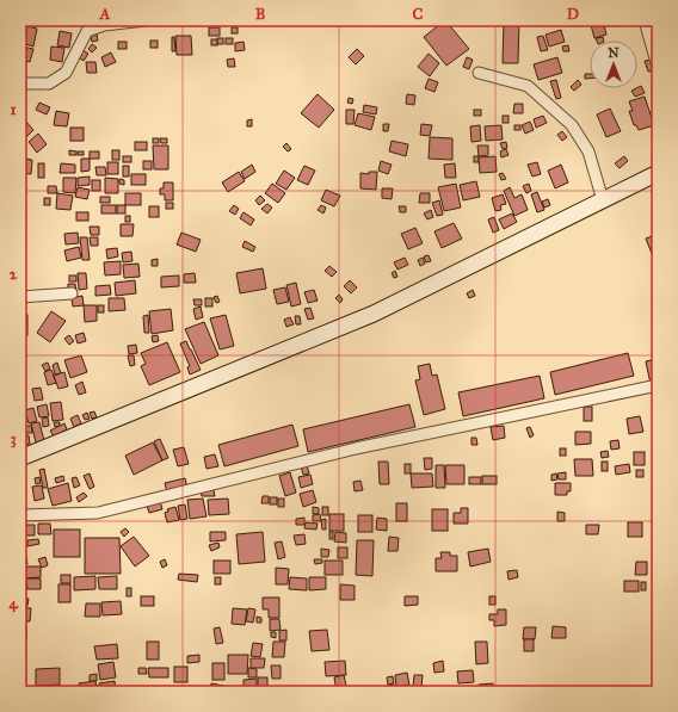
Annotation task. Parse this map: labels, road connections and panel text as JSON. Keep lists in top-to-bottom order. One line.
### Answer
{"north":"top","grid":{"columns":["A","B","C","D"],"rows":["1","2","3","4"]}}
